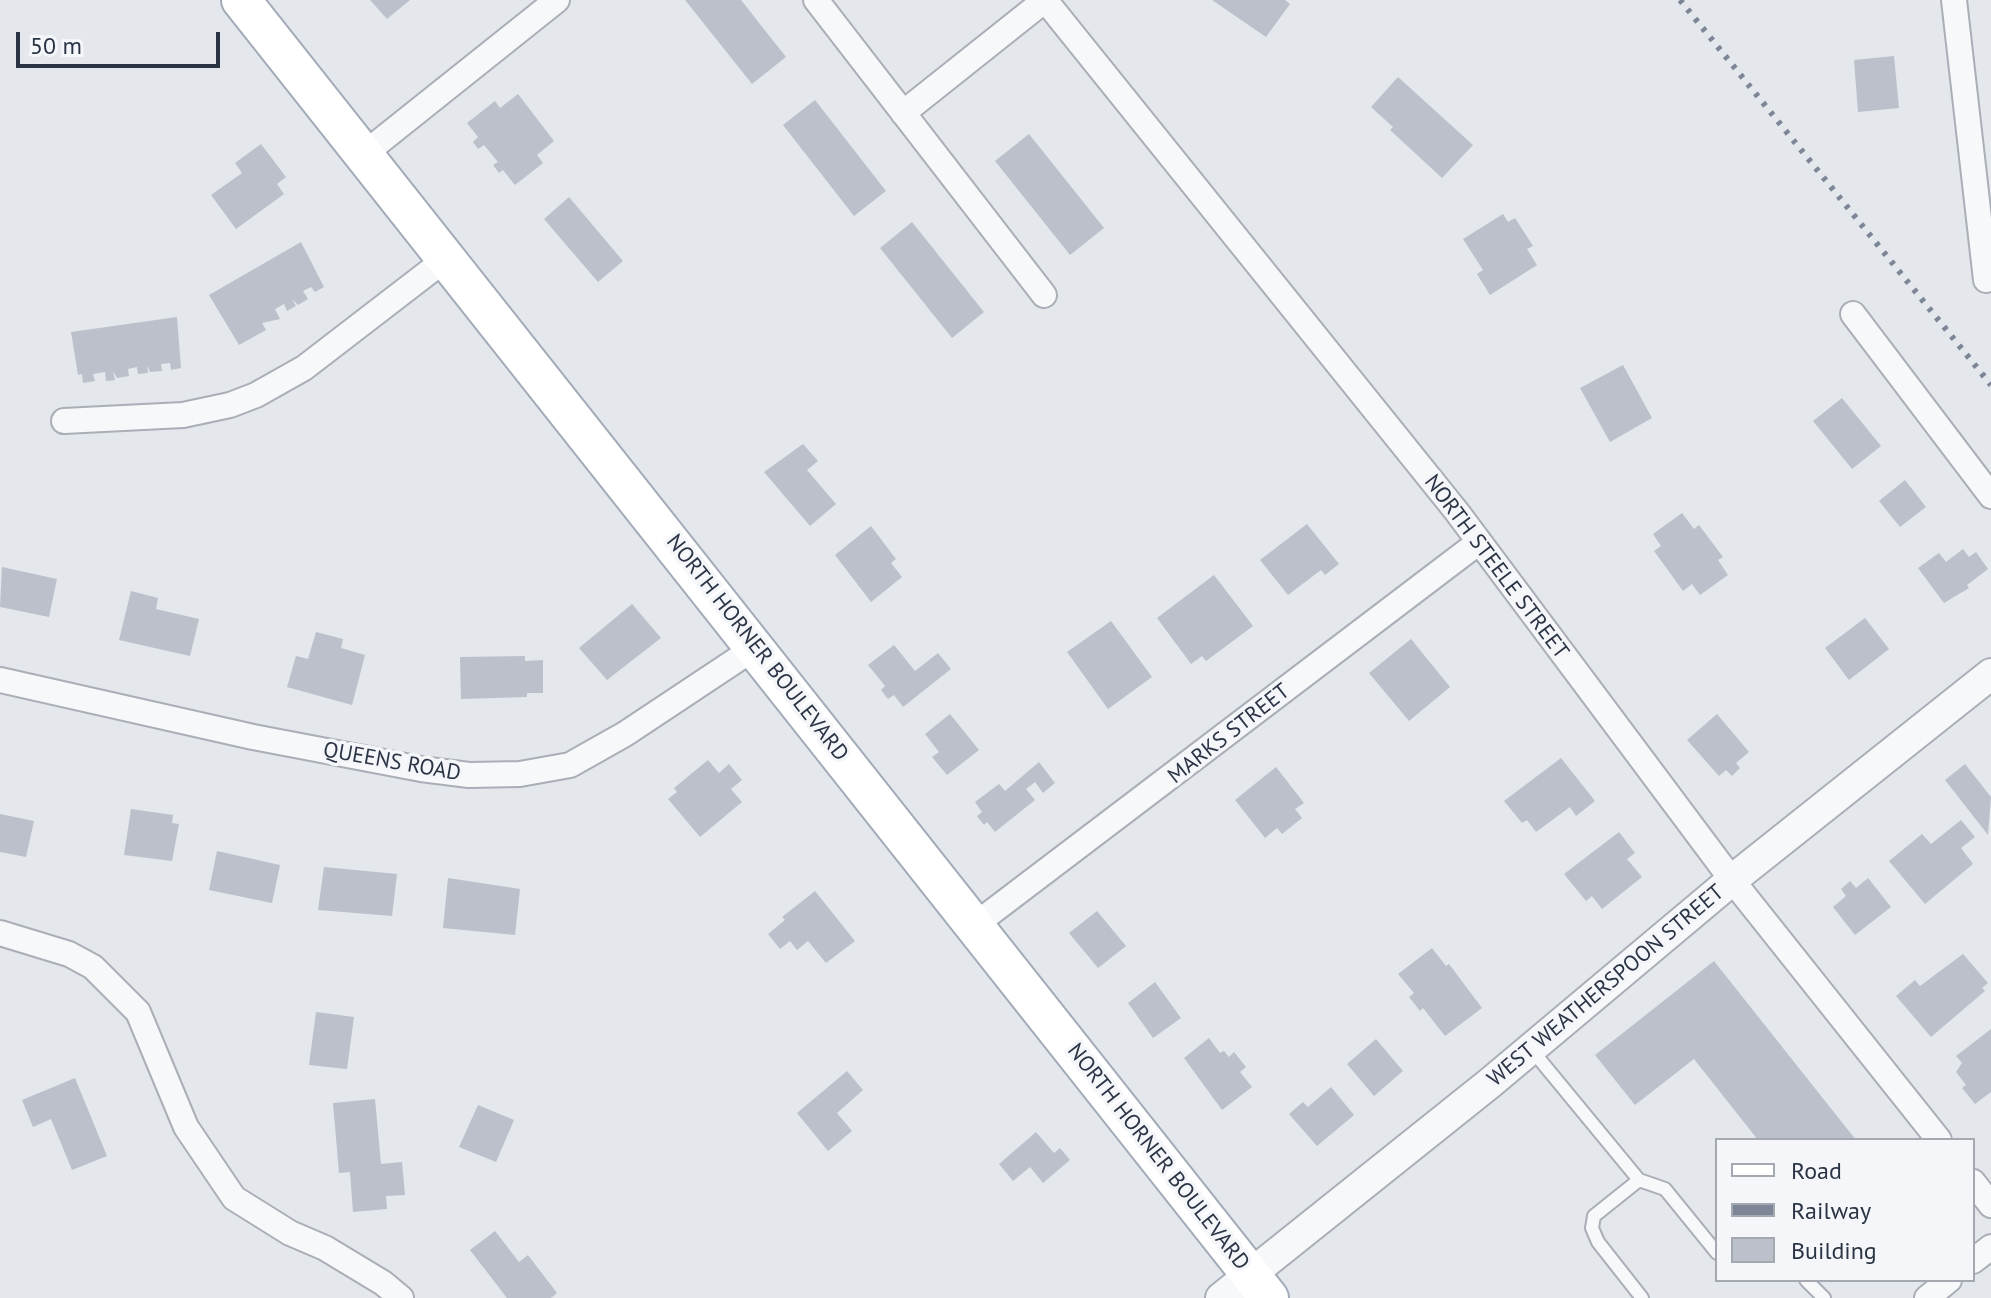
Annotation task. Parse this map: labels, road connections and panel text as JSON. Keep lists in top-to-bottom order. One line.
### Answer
{"streets":{"main road":["NORTH HORNER BOULEVARD"],"street":["NORTH STEELE STREET","MARKS STREET","QUEENS ROAD","WEST WEATHERSPOON STREET"]},"crossings":[["NORTH STEELE STREET","MARKS STREET"],["NORTH STEELE STREET","WEST WEATHERSPOON STREET"],["NORTH HORNER BOULEVARD","MARKS STREET"],["NORTH HORNER BOULEVARD","QUEENS ROAD"],["NORTH HORNER BOULEVARD","WEST WEATHERSPOON STREET"]],"legend":["Road","Railway","Building"],"scale_bar":"50 m"}
